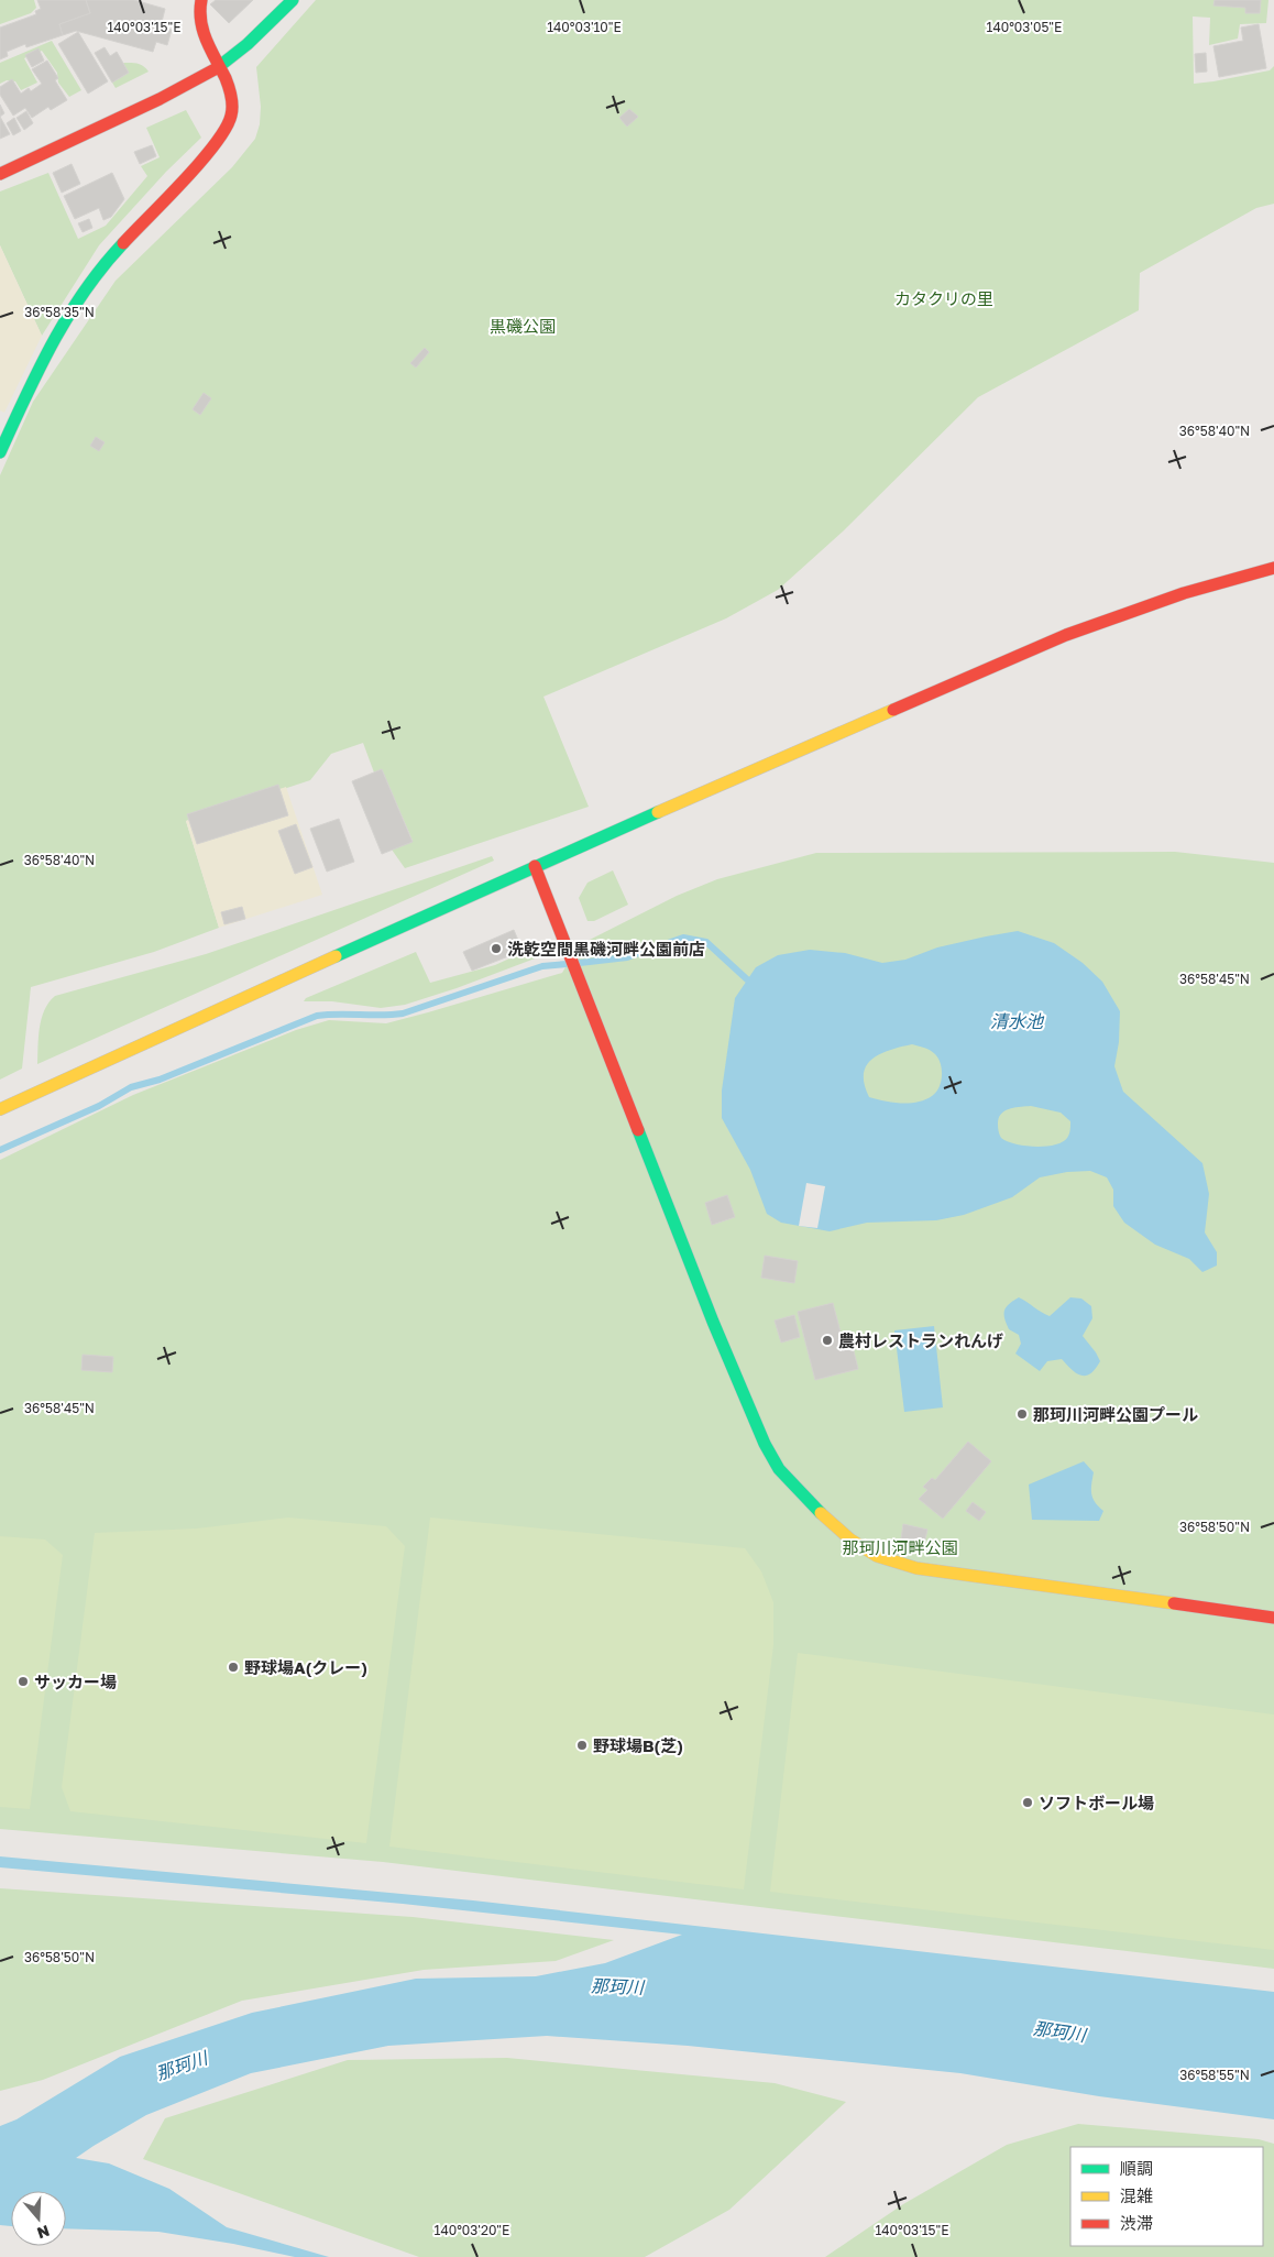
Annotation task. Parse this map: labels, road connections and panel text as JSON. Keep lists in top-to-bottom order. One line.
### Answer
{"water":["清水池","那珂川"],"parks":["カタクリの里","黒磯公園","那珂川河畔公園"],"places":["洗乾空間黒磯河畔公園前店","農村レストランれんげ","那珂川河畔公園プール","野球場A(クレー)","サッカー場","野球場B(芝)","ソフトボール場"],"legend":["順調","混雑","渋滞"],"north":"bottom","coordinates":["140°03'15\"E","140°03'10\"E","140°03'05\"E","36°58'35\"N","36°58'40\"N","36°58'45\"N","36°58'50\"N","36°58'55\"N","140°03'20\"E"]}
